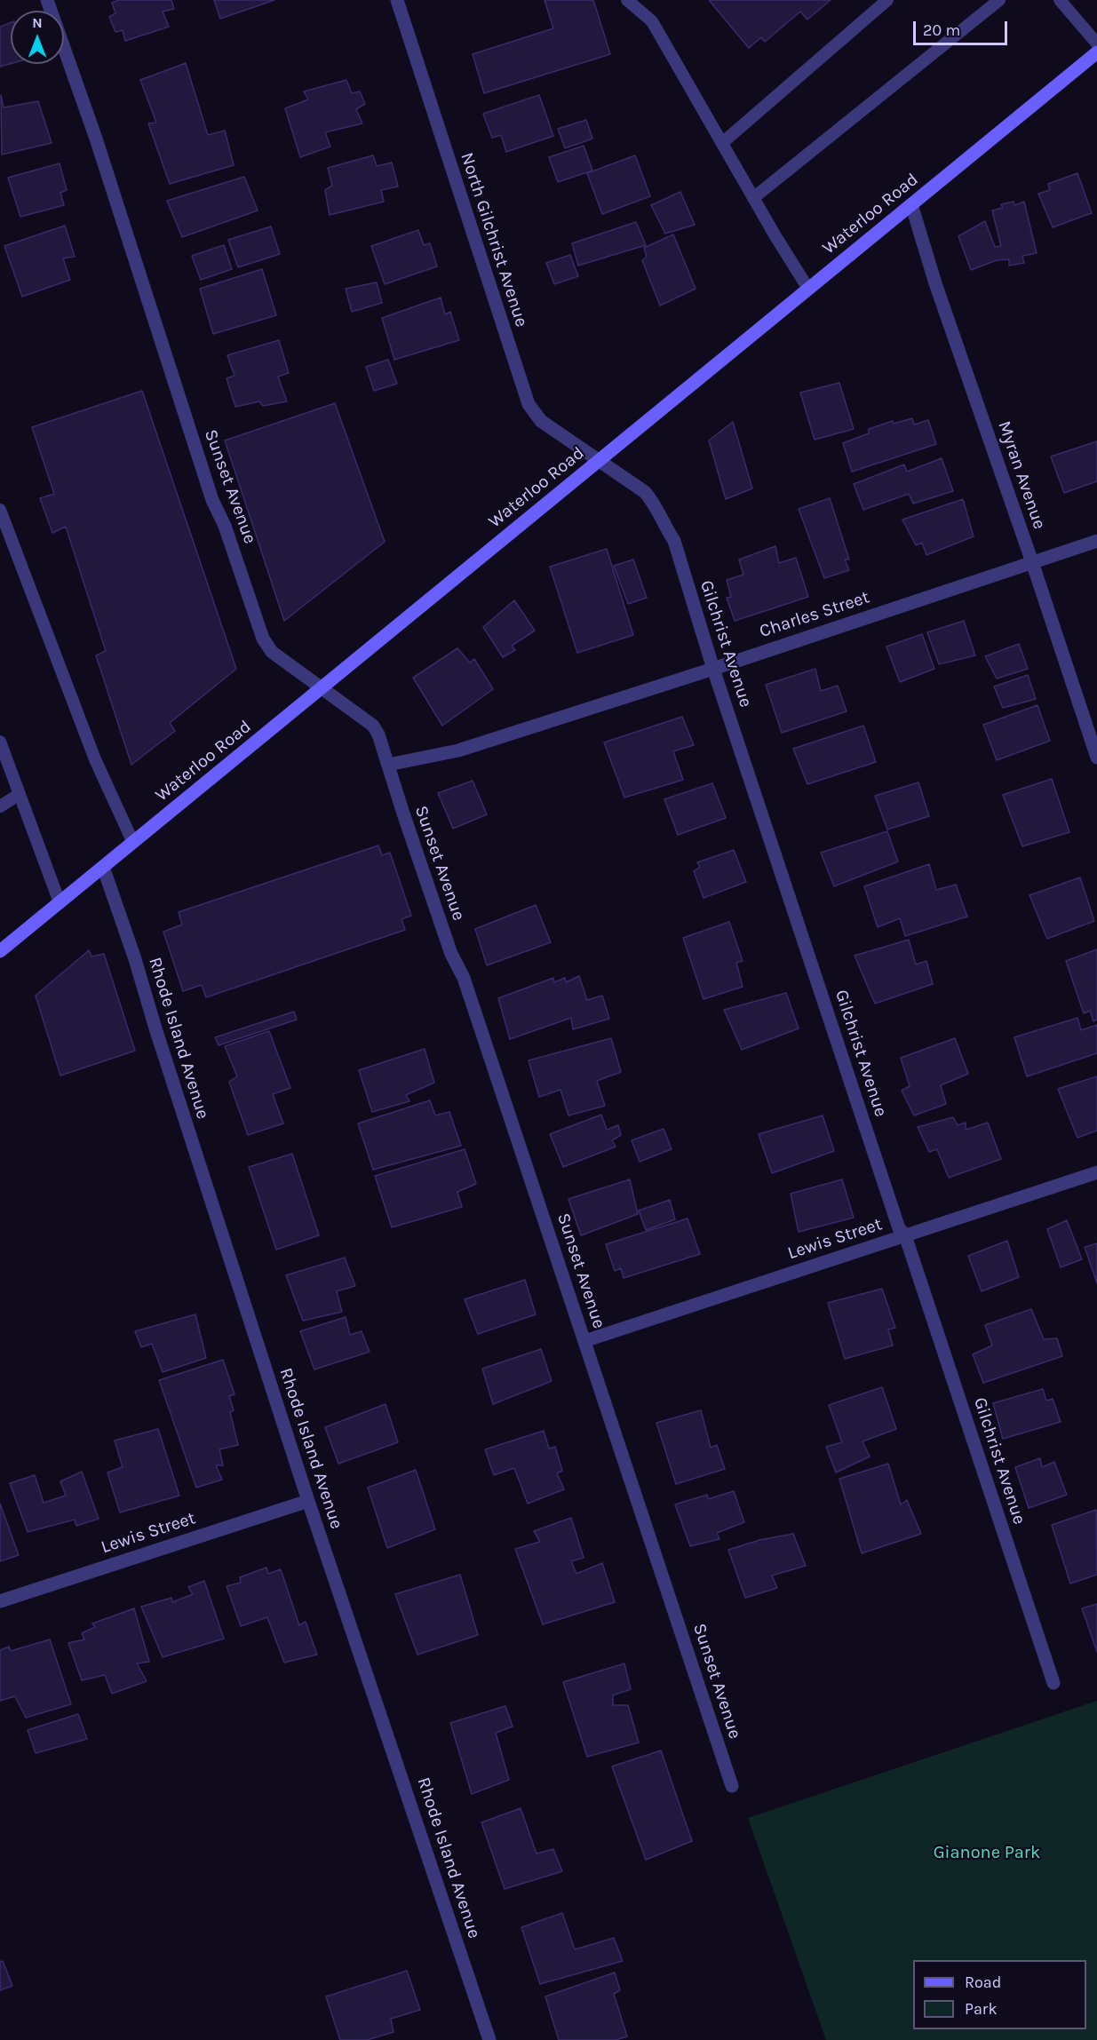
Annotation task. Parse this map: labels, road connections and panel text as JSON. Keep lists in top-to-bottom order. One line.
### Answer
{"streets":{"main road":["Waterloo Road"],"street":["North Gilchrist Avenue","Myran Avenue","Sunset Avenue","Charles Street","Gilchrist Avenue","Rhode Island Avenue","Lewis Street"]},"crossings":[["Waterloo Road","North Gilchrist Avenue"],["Waterloo Road","Myran Avenue"],["Waterloo Road","Sunset Avenue"],["Waterloo Road","Gilchrist Avenue"],["Waterloo Road","Rhode Island Avenue"],["North Gilchrist Avenue","Gilchrist Avenue"],["Myran Avenue","Charles Street"],["Sunset Avenue","Charles Street"],["Sunset Avenue","Lewis Street"],["Charles Street","Gilchrist Avenue"],["Gilchrist Avenue","Lewis Street"],["Rhode Island Avenue","Lewis Street"]],"parks":["Gianone Park"],"legend":["Road","Park"],"scale_bar":"20 m","north":"top"}
